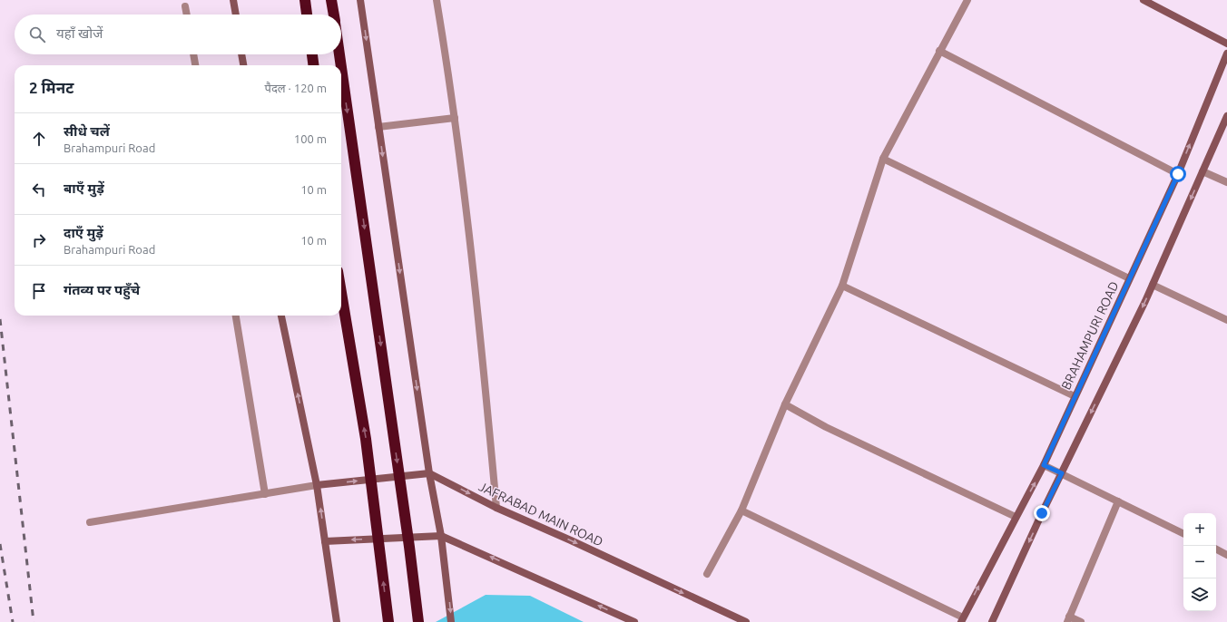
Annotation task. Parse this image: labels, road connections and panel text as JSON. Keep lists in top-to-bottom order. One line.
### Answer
{"streets":{"main road":["BRAHAMPURI ROAD","JAFRABAD MAIN ROAD"]},"page":{"search":"यहाँ खोजें","heading":["2 मिनट","पैदल · 120 m"],"list":[["सीधे चलें","Brahampuri Road","100 m"],["बाएँ मुड़ें","10 m"],["दाएँ मुड़ें","Brahampuri Road","10 m"],"गंतव्य पर पहुँचे"],"map_buttons":["+","−"]}}
